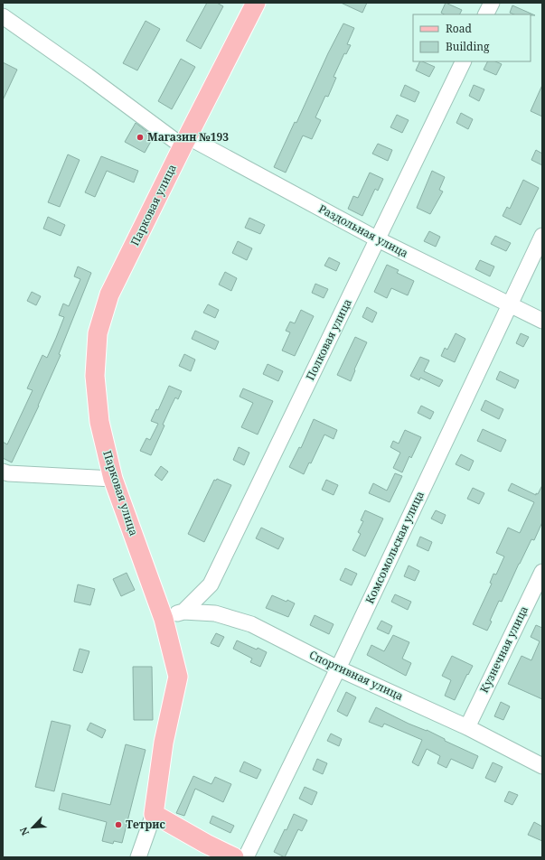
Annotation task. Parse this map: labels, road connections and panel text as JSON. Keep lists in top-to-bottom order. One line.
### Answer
{"streets":{"main road":["Парковая улица"],"street":["Раздольная улица","Полковая улица","Комсомольская улица","Кузнечная улица","Спортивная улица"]},"crossings":[["Парковая улица","Раздольная улица"],["Парковая улица","Спортивная улица"],["Раздольная улица","Полковая улица"],["Раздольная улица","Комсомольская улица"],["Полковая улица","Спортивная улица"],["Комсомольская улица","Спортивная улица"],["Кузнечная улица","Спортивная улица"]],"places":["Магазин №193","Тетрис"],"legend":["Road","Building"],"north":"bottom left"}
